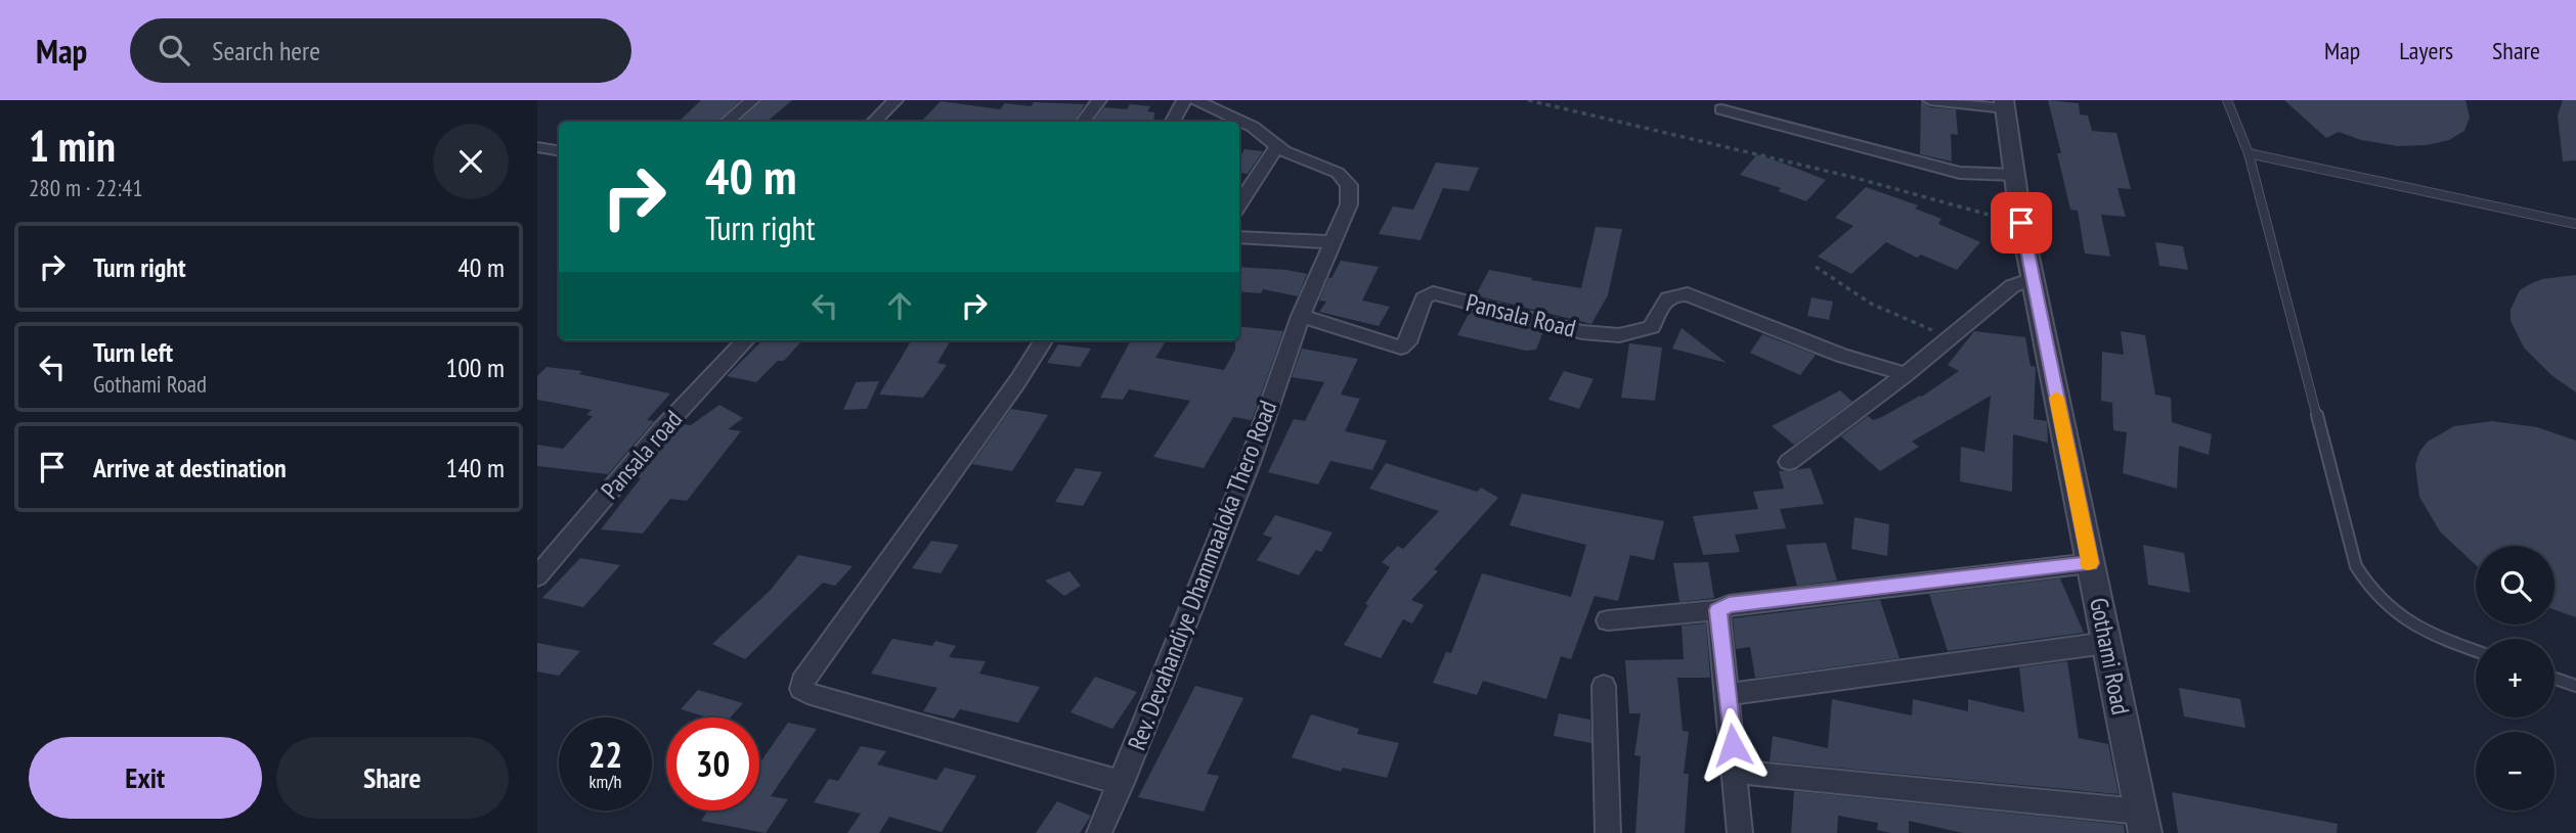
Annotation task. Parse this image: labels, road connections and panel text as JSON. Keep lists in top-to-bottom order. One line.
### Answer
{"streets":{"street":["Pansala Road","Pansala road","Rev. Devahandiye Dhammaaloka Thero Road","Gothami Road"]},"crossings":[["Pansala Road","Rev. Devahandiye Dhammaaloka Thero Road"]],"page":{"header":"Map","search":"Search here","nav":["Map","Layers","Share"],"heading":["1 min","280 m · 22:41"],"turn":["40 m","Turn right"],"list":[{"name":"Turn right","value":"40 m"},{"name":"Turn left","note":"Gothami Road","value":"100 m"},{"name":"Arrive at destination","value":"140 m"}],"map_buttons":["+","−"],"speed":"22 km/h","limit":"30","buttons":["Exit","Share"]}}
